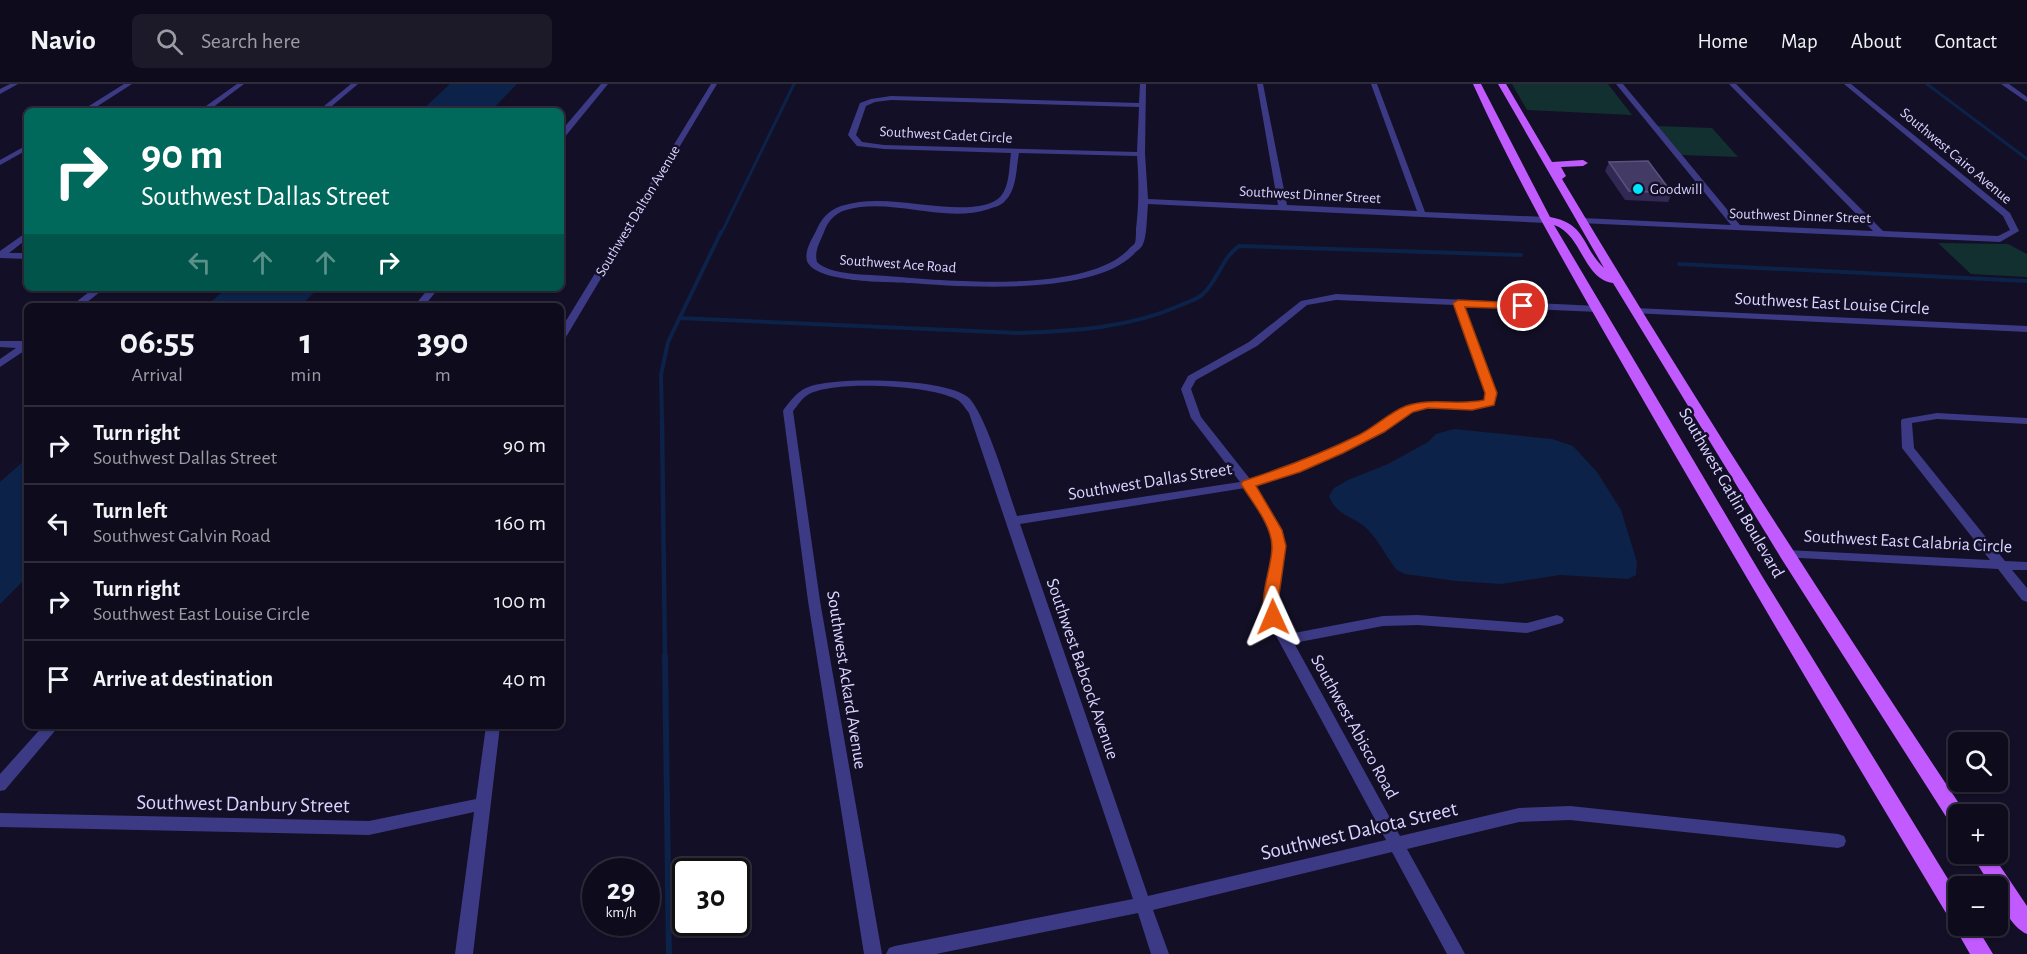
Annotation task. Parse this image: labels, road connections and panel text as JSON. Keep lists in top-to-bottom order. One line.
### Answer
{"streets":{"main road":["Southwest Gatlin Boulevard"],"street":["Southwest Cadet Circle","Southwest Cairo Avenue","Southwest Dinner Street","Southwest Dalton Avenue","Southwest Ace Road","Southwest East Louise Circle","Southwest Dallas Street","Southwest East Calabria Circle","Southwest Babcock Avenue","Southwest Ackard Avenue","Southwest Abisco Road","Southwest Danbury Street","Southwest Dakota Street"]},"crossings":[["Southwest Cadet Circle","Southwest Ace Road"],["Southwest Cairo Avenue","Southwest Dinner Street"],["Southwest Dinner Street","Southwest Ace Road"],["Southwest Dinner Street","Southwest Gatlin Boulevard"],["Southwest East Louise Circle","Southwest Gatlin Boulevard"],["Southwest Dallas Street","Southwest Babcock Avenue"],["Southwest Dallas Street","Southwest Abisco Road"],["Southwest Gatlin Boulevard","Southwest East Calabria Circle"],["Southwest Babcock Avenue","Southwest Ackard Avenue"],["Southwest Babcock Avenue","Southwest Dakota Street"],["Southwest Abisco Road","Southwest Dakota Street"]],"places":["Goodwill"],"page":{"header":"Navio","search":"Search here","nav":["Home","Map","About","Contact"],"turn":["90 m","Southwest Dallas Street"],"eta":["06:55","Arrival","1","min","390","m"],"list":[{"name":"Turn right","note":"Southwest Dallas Street","value":"90 m"},{"name":"Turn left","note":"Southwest Galvin Road","value":"160 m"},{"name":"Turn right","note":"Southwest East Louise Circle","value":"100 m"},{"name":"Arrive at destination","value":"40 m"}],"map_buttons":["+","−"],"speed":"29 km/h","limit":"30"}}
